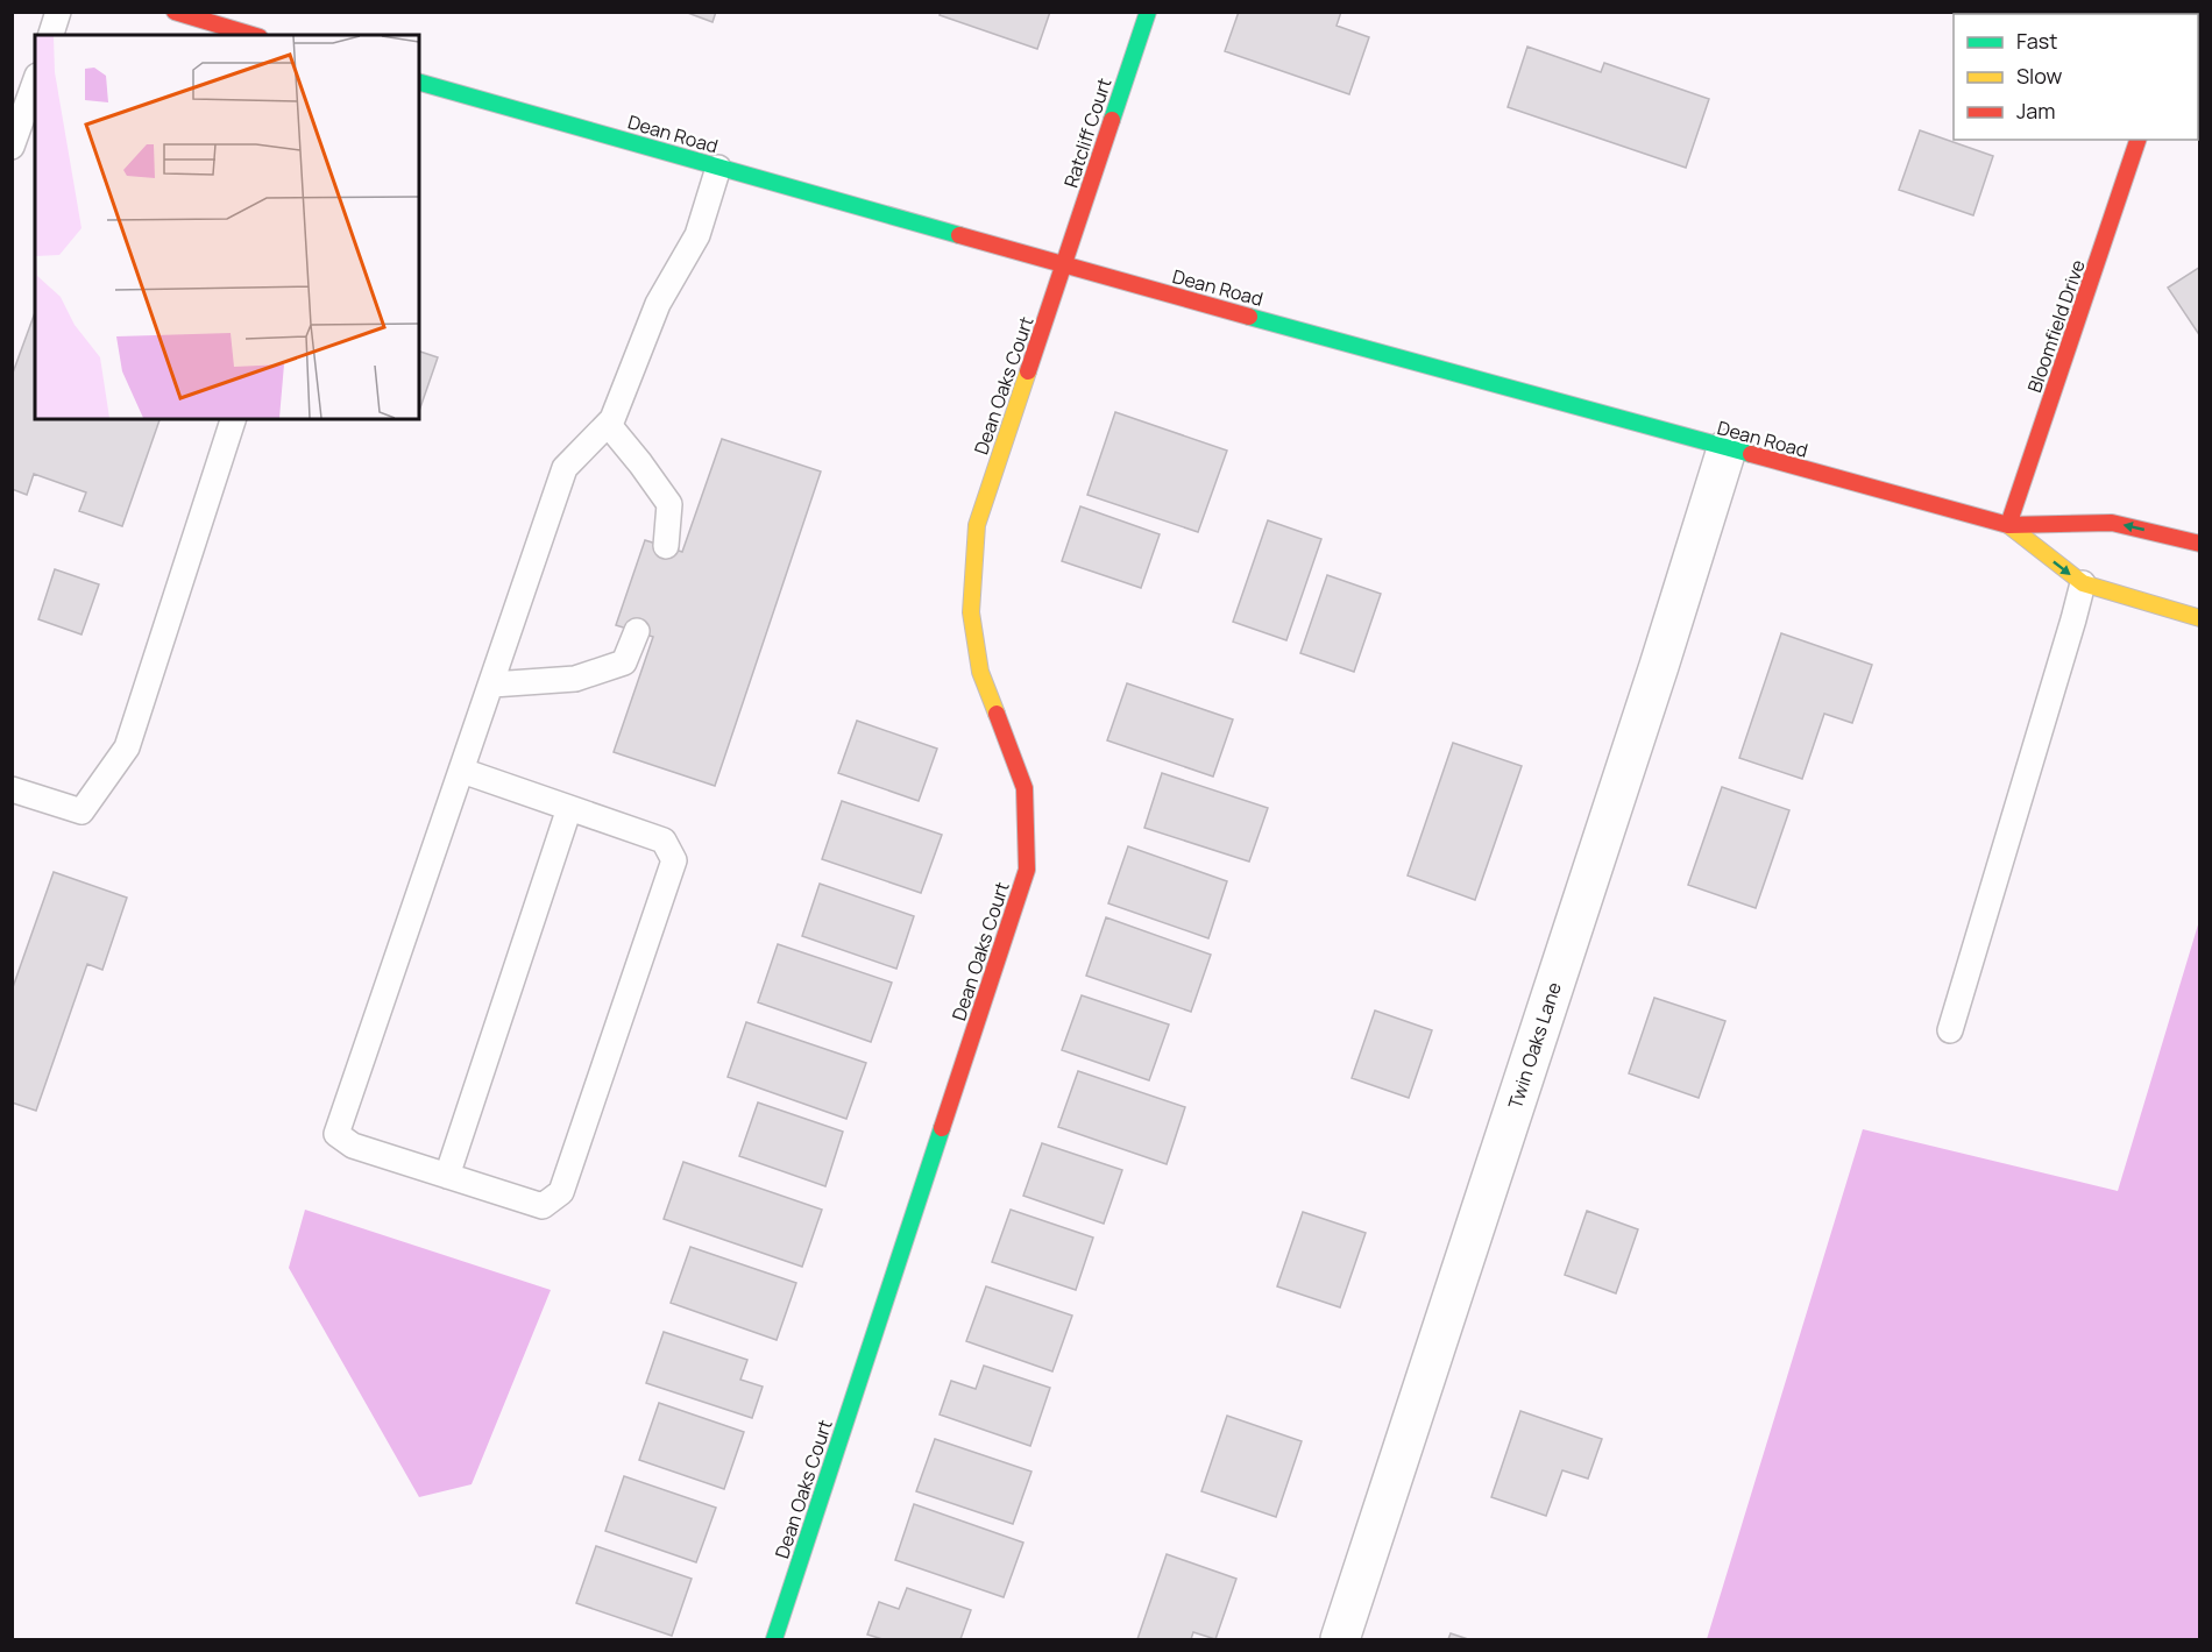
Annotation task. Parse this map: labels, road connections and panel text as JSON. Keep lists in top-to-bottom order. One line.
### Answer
{"streets":{"main road":["Ratcliff Court","Dean Road","Bloomfield Drive","Dean Oaks Court"],"street":["Twin Oaks Lane"]},"crossings":[["Ratcliff Court","Dean Road"],["Ratcliff Court","Dean Oaks Court"],["Dean Road","Bloomfield Drive"],["Dean Road","Dean Oaks Court"],["Dean Road","Twin Oaks Lane"]],"legend":["Fast","Slow","Jam"]}
